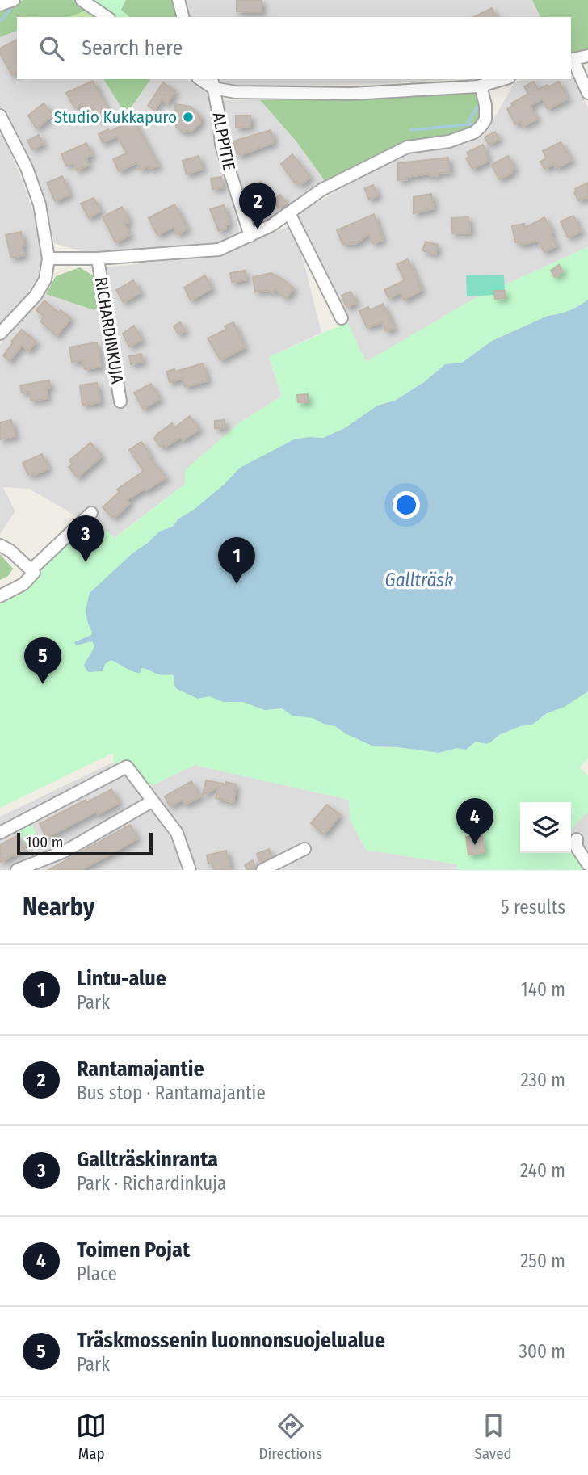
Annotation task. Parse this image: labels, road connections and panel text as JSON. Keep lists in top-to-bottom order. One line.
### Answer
{"streets":{"street":["ALPPITIE","RICHARDINKUJA"]},"water":["Gallträsk"],"places":["Studio Kukkapuro"],"scale_bar":"100 m","page":{"search":"Search here","pins":["2","3","1","5","4"],"scale":"100 m","heading":["Nearby","5 results"],"list":[{"mark":"1","name":"Lintu-alue","note":"Park","value":"140 m"},{"mark":"2","name":"Rantamajantie","note":"Bus stop · Rantamajantie","value":"230 m"},{"mark":"3","name":"Gallträskinranta","note":"Park · Richardinkuja","value":"240 m"},{"mark":"4","name":"Toimen Pojat","note":"Place","value":"250 m"},{"mark":"5","name":"Träskmossenin luonnonsuojelualue","note":"Park","value":"300 m"}],"nav":["Map","Directions","Saved"]}}
